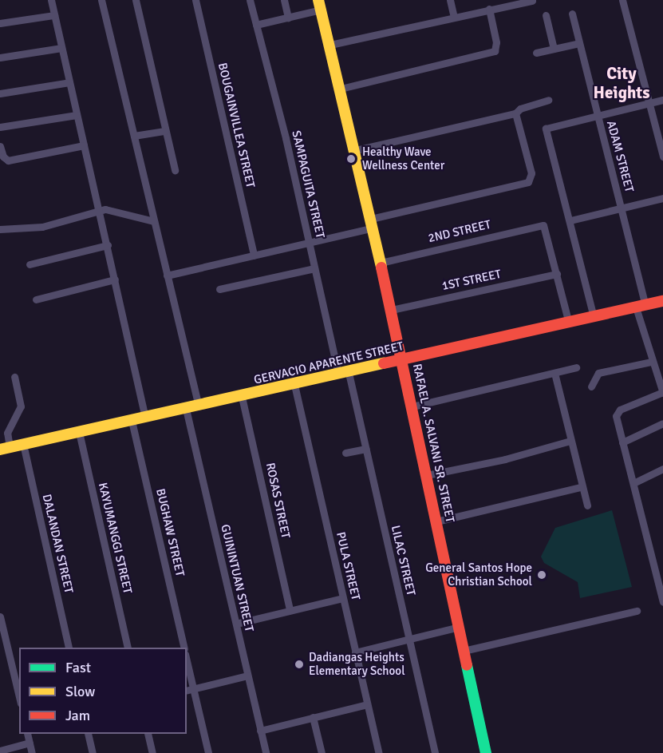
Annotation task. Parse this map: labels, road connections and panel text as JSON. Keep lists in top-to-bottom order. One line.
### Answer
{"streets":{"street":["BOUGAINVILLEA STREET","ADAM STREET","SAMPAGUITA STREET","2ND STREET","1ST STREET","GERVACIO APARENTE STREET","RAFAEL A. SALVANI SR. STREET","ROSAS STREET","BUGHAW STREET","KAYUMANGGI STREET","DALANDAN STREET","LILAC STREET","PULA STREET","GUININTUAN STREET"]},"crossings":[["ADAM STREET","GERVACIO APARENTE STREET"],["SAMPAGUITA STREET","GERVACIO APARENTE STREET"],["SAMPAGUITA STREET","LILAC STREET"],["2ND STREET","1ST STREET"],["2ND STREET","RAFAEL A. SALVANI SR. STREET"],["1ST STREET","RAFAEL A. SALVANI SR. STREET"],["GERVACIO APARENTE STREET","RAFAEL A. SALVANI SR. STREET"],["GERVACIO APARENTE STREET","ROSAS STREET"],["GERVACIO APARENTE STREET","BUGHAW STREET"],["GERVACIO APARENTE STREET","KAYUMANGGI STREET"],["GERVACIO APARENTE STREET","DALANDAN STREET"],["GERVACIO APARENTE STREET","LILAC STREET"],["GERVACIO APARENTE STREET","PULA STREET"],["GERVACIO APARENTE STREET","GUININTUAN STREET"]],"districts":["City Heights"],"places":["Healthy Wave Wellness Center","General Santos Hope Christian School","Dadiangas Heights Elementary School"],"legend":["Fast","Slow","Jam"]}
